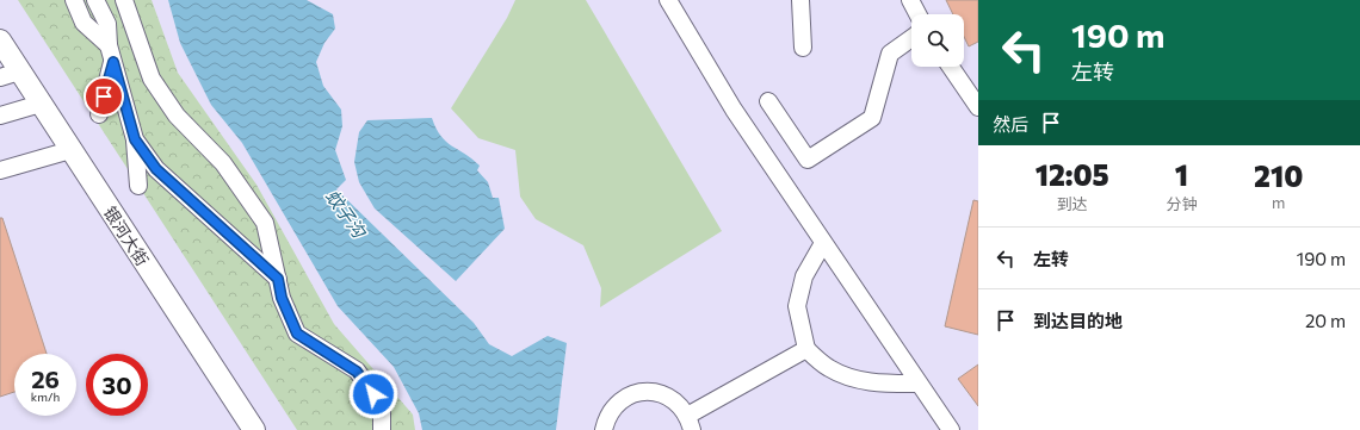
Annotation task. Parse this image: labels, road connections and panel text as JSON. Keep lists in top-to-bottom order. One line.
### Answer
{"streets":{"main road":["银河大街"]},"water":["蚊子沟"],"page":{"turn":["190 m","左转"],"then":"然后","eta":["12:05","到达","1","分钟","210","m"],"list":[{"name":"左转","value":"190 m"},{"name":"到达目的地","value":"20 m"}],"speed":"26 km/h","limit":"30"}}
